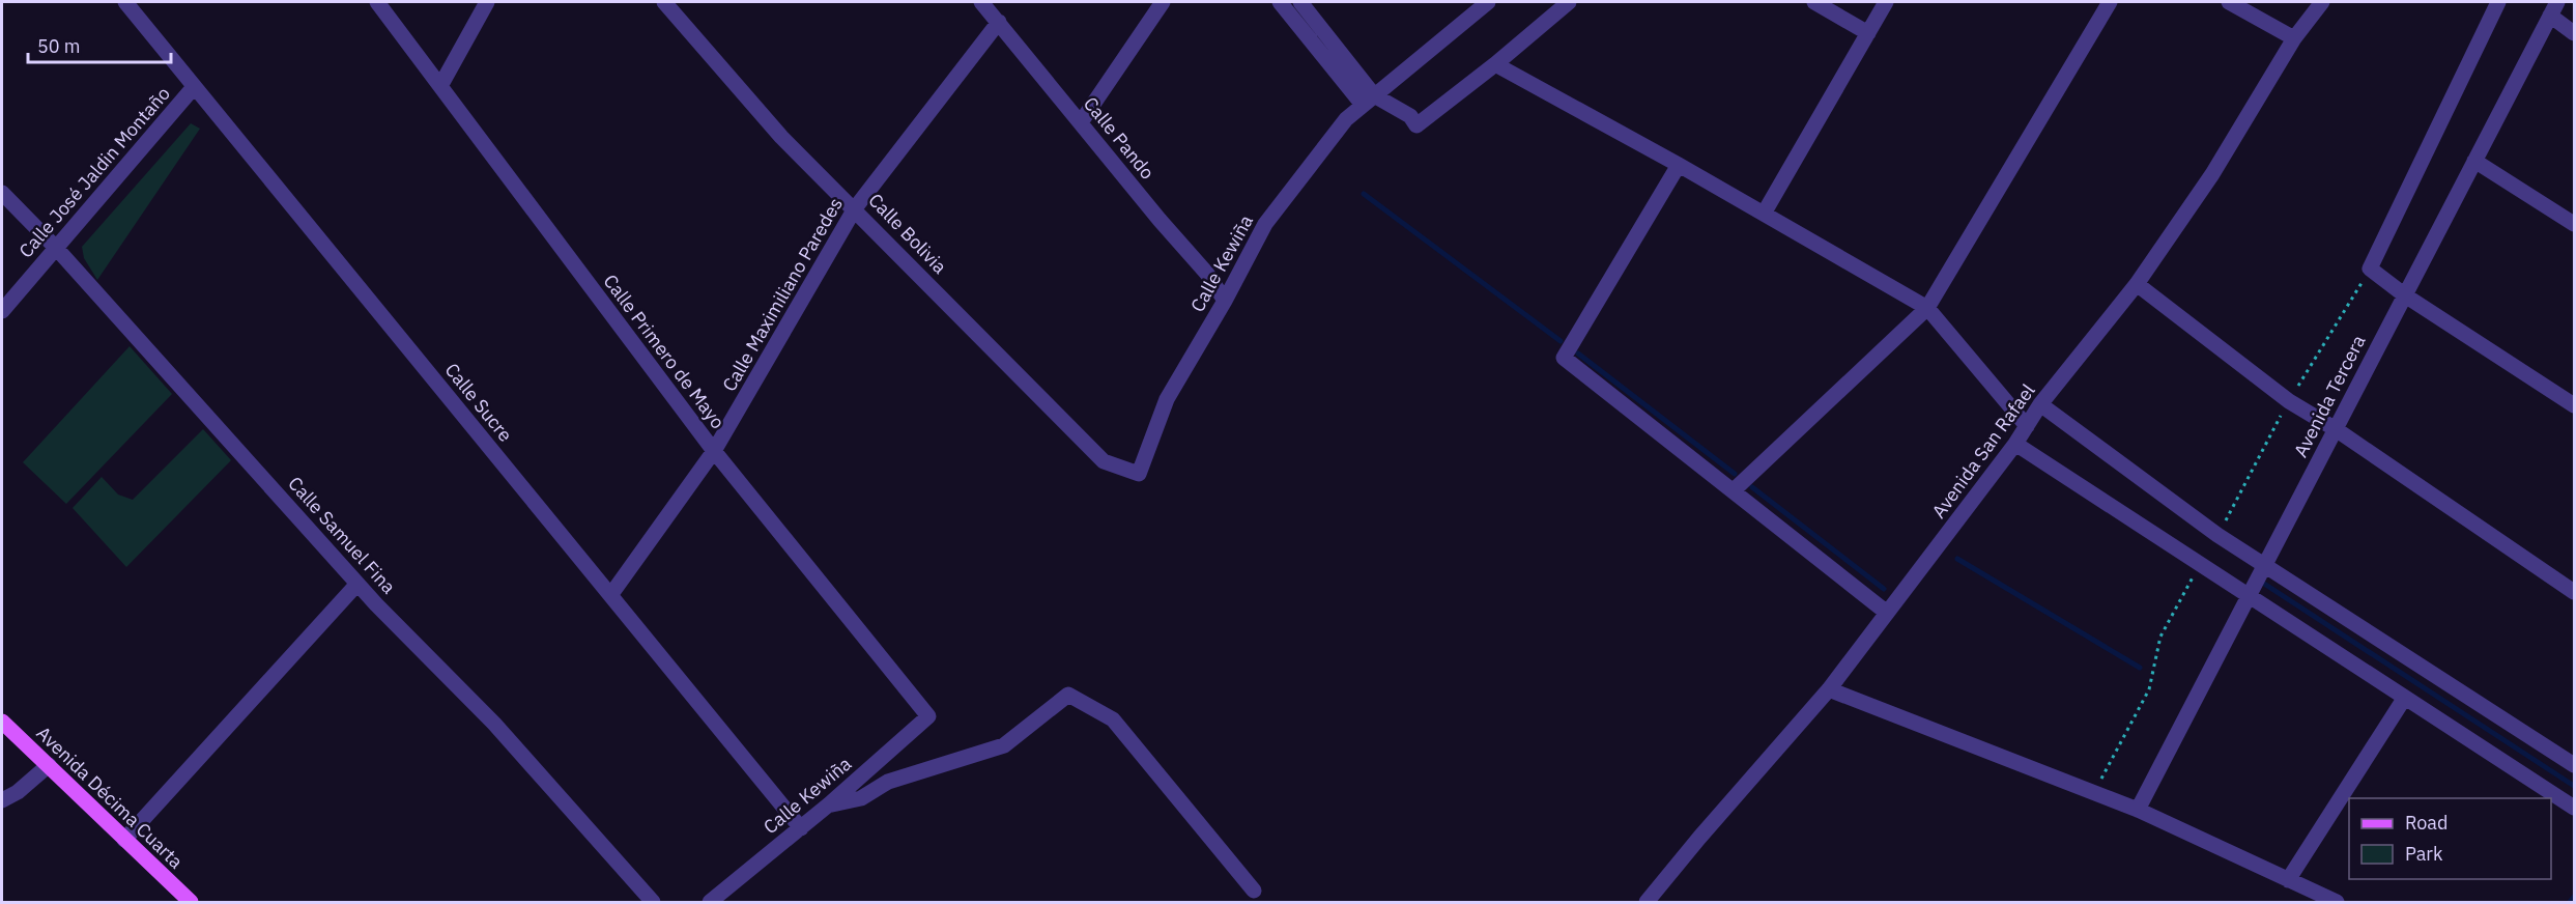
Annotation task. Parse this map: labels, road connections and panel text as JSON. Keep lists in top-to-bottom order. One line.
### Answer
{"streets":{"main road":["Avenida Décima Cuarta"],"street":["Calle Pando","Calle José Jaldin Montaño","Calle Bolivia","Calle Kewiña","Calle Maximiliano Paredes","Calle Primero de Mayo","Avenida Tercera","Calle Sucre","Avenida San Rafael","Calle Samuel Fina"]},"crossings":[["Calle Pando","Calle Kewiña"],["Calle Pando","Calle Maximiliano Paredes"],["Calle José Jaldin Montaño","Calle Sucre"],["Calle José Jaldin Montaño","Calle Samuel Fina"],["Calle Bolivia","Calle Kewiña"],["Calle Bolivia","Calle Maximiliano Paredes"],["Calle Kewiña","Calle Primero de Mayo"],["Calle Kewiña","Calle Sucre"],["Calle Maximiliano Paredes","Calle Primero de Mayo"],["Calle Maximiliano Paredes","Calle Sucre"]],"legend":["Road","Park"],"scale_bar":"50 m"}
